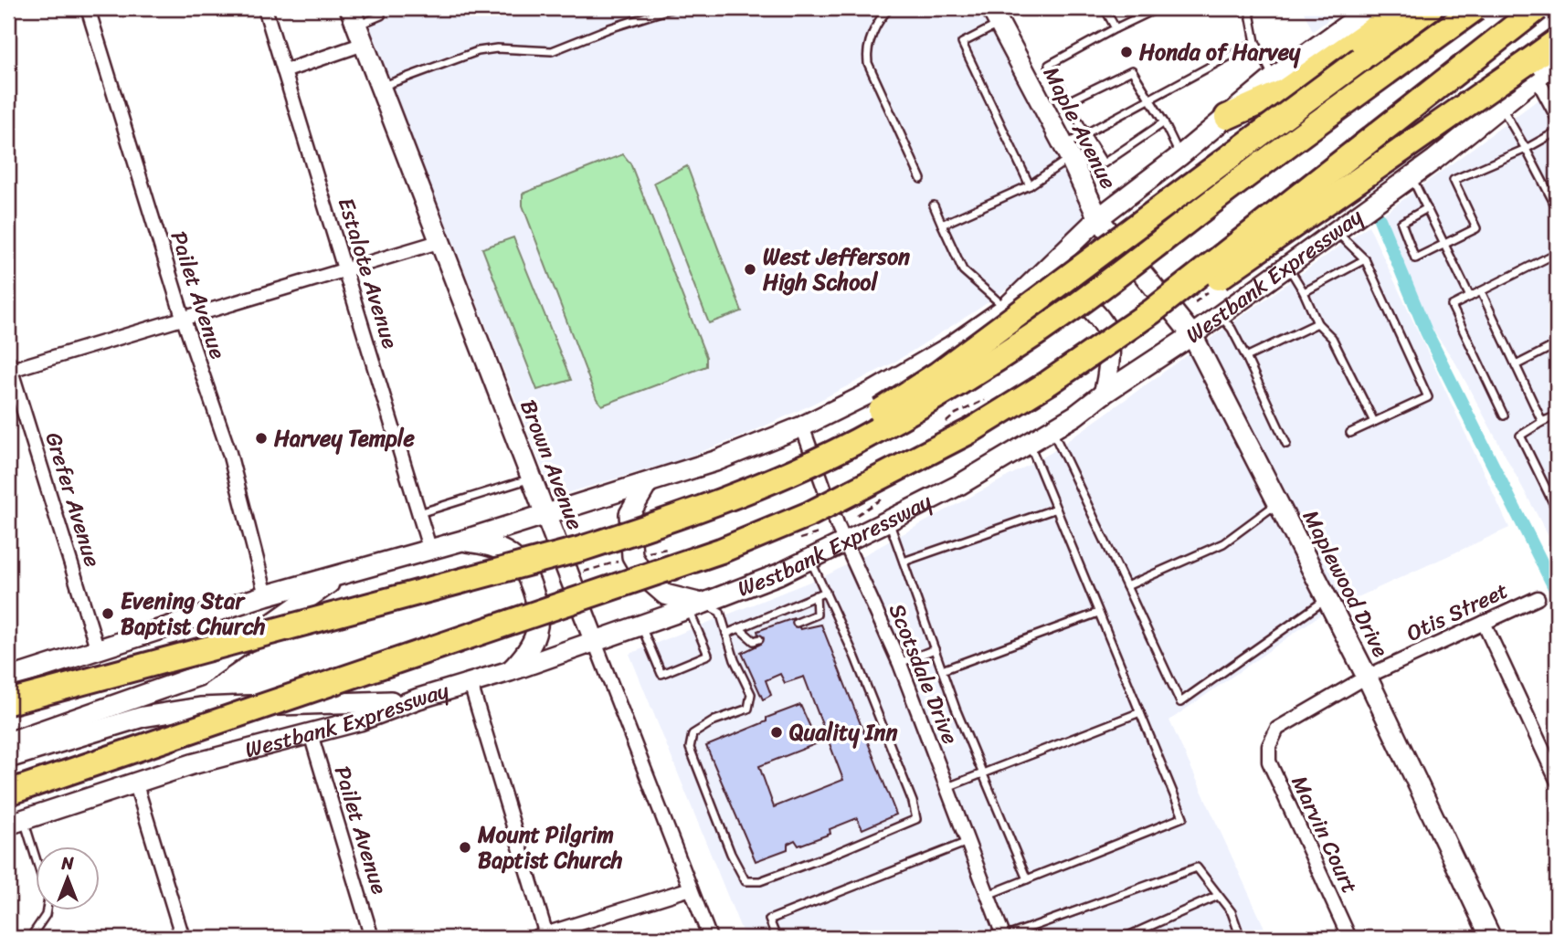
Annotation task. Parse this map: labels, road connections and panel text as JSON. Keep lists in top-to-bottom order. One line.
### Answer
{"streets":{"highway":["Westbank Expressway"],"main road":["Maple Avenue","Brown Avenue","Maplewood Drive"],"street":["Estalote Avenue","Pailet Avenue","Grefer Avenue","Otis Street","Scotsdale Drive","Marvin Court"]},"crossings":[["Maple Avenue","Maplewood Drive"],["Westbank Expressway","Pailet Avenue"],["Westbank Expressway","Brown Avenue"],["Westbank Expressway","Maplewood Drive"],["Westbank Expressway","Scotsdale Drive"],["Maplewood Drive","Otis Street"],["Otis Street","Marvin Court"]],"places":["Honda of Harvey","West Jefferson High School","Harvey Temple","Evening Star Baptist Church","Quality Inn","Mount Pilgrim Baptist Church"],"north":"top"}
